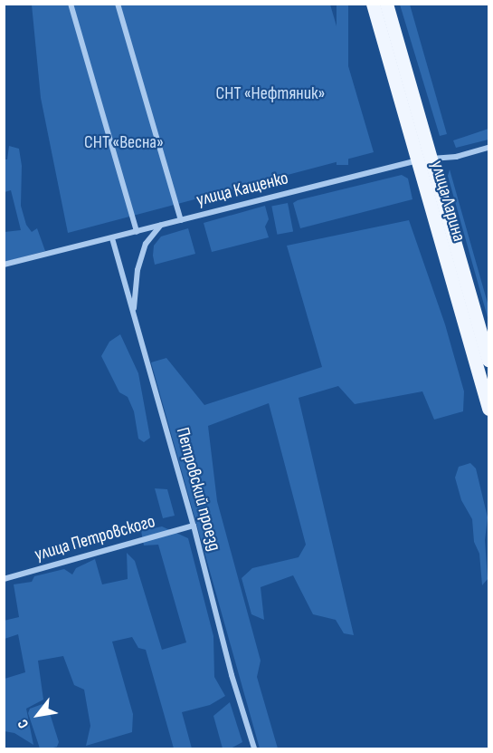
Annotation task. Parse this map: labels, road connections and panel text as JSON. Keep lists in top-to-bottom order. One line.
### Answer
{"streets":{"main road":["улица Ларина"],"street":["улица Кащенко","Петровский проезд","улица Петровского"]},"crossings":[["улица Кащенко","улица Ларина"],["улица Кащенко","Петровский проезд"],["Петровский проезд","улица Петровского"]],"parks":["СНТ «Нефтяник»","СНТ «Весна»"],"north":"bottom left"}
